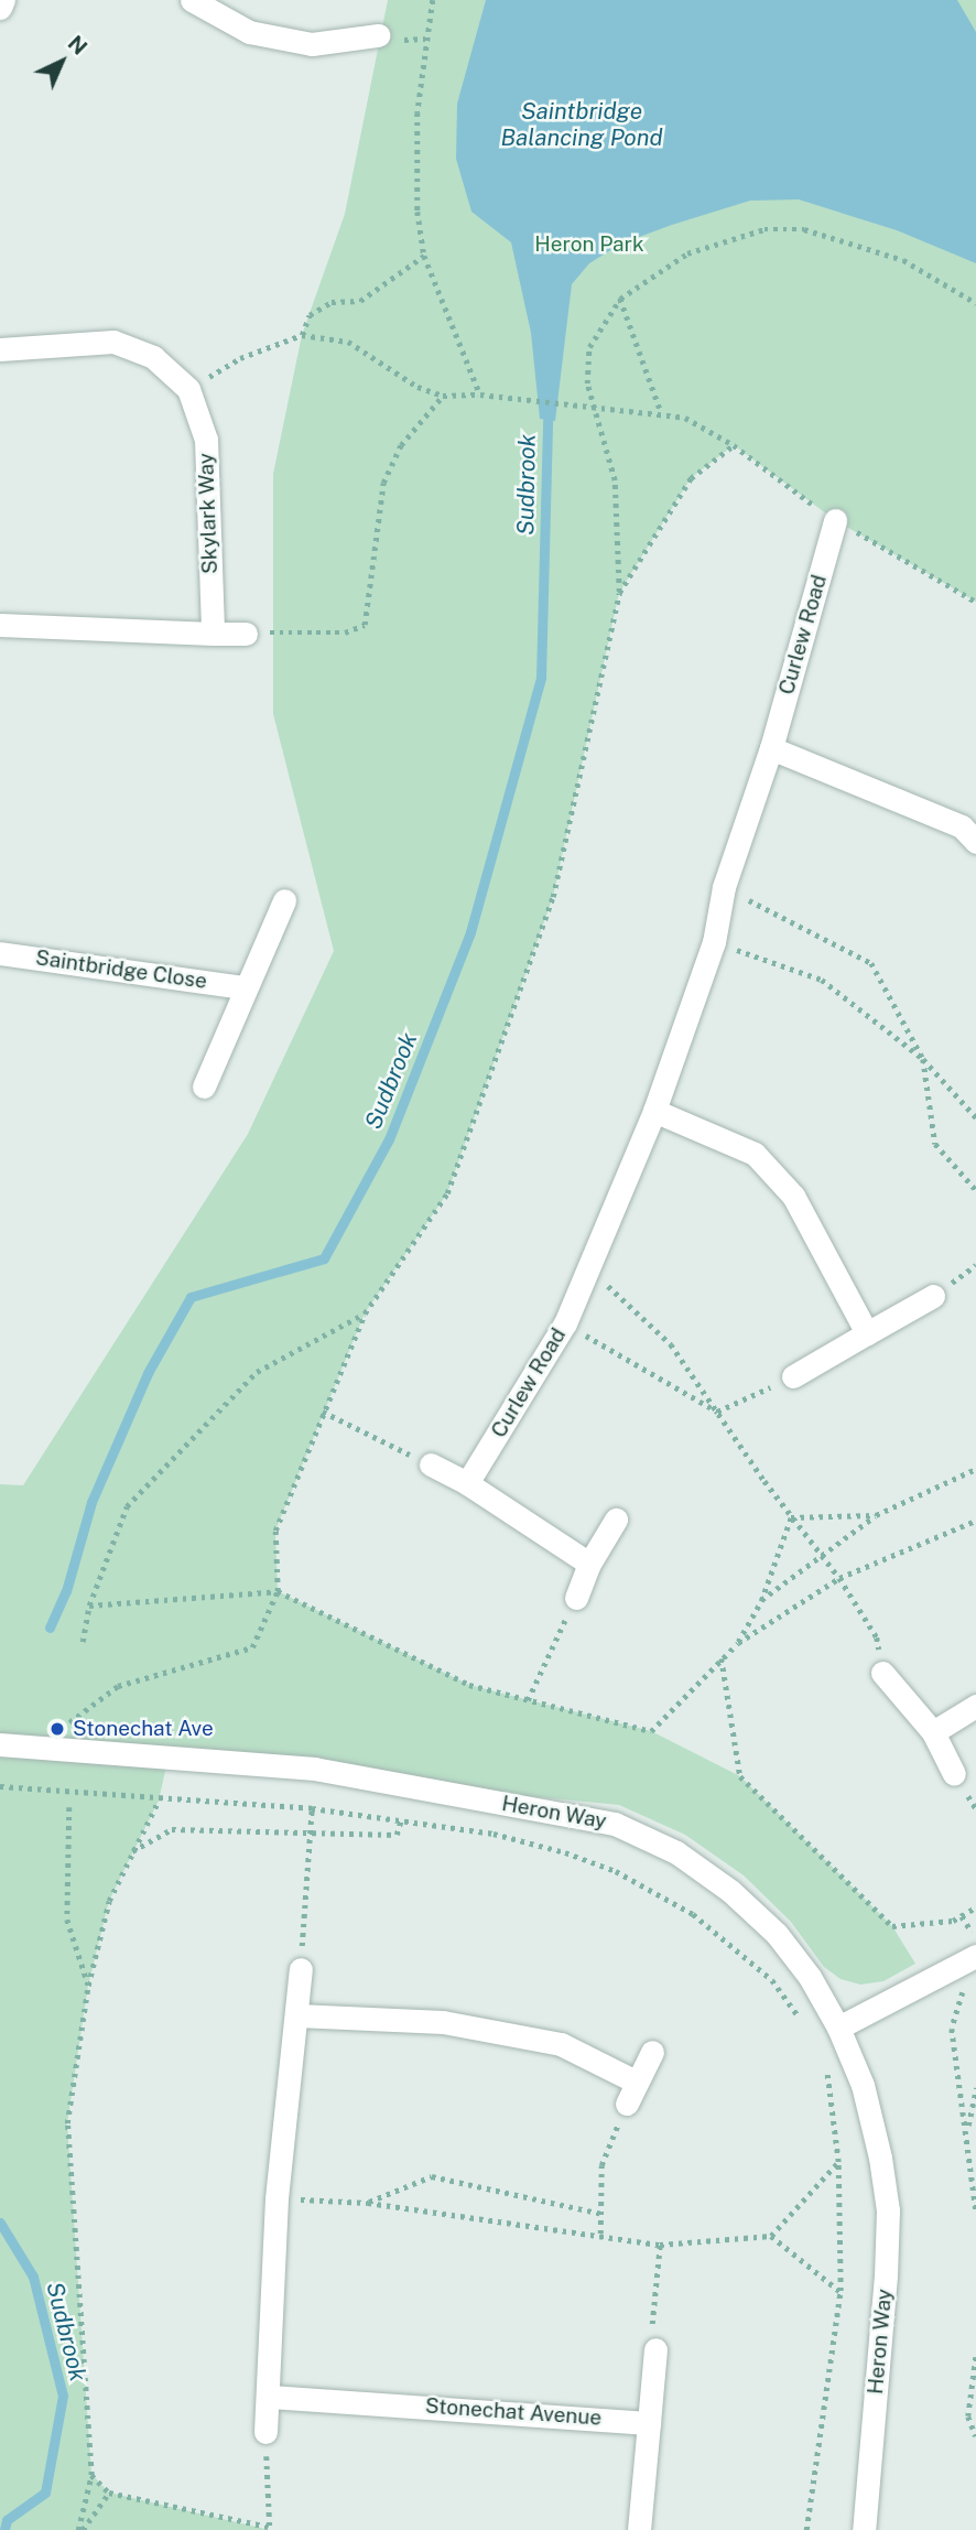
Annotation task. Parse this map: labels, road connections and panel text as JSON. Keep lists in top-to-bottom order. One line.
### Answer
{"streets":{"street":["Skylark Way","Curlew Road","Saintbridge Close","Heron Way","Stonechat Avenue"]},"water":["Saintbridge Balancing Pond","Sudbrook"],"parks":["Heron Park"],"places":["Stonechat Ave"],"north":"top right"}
